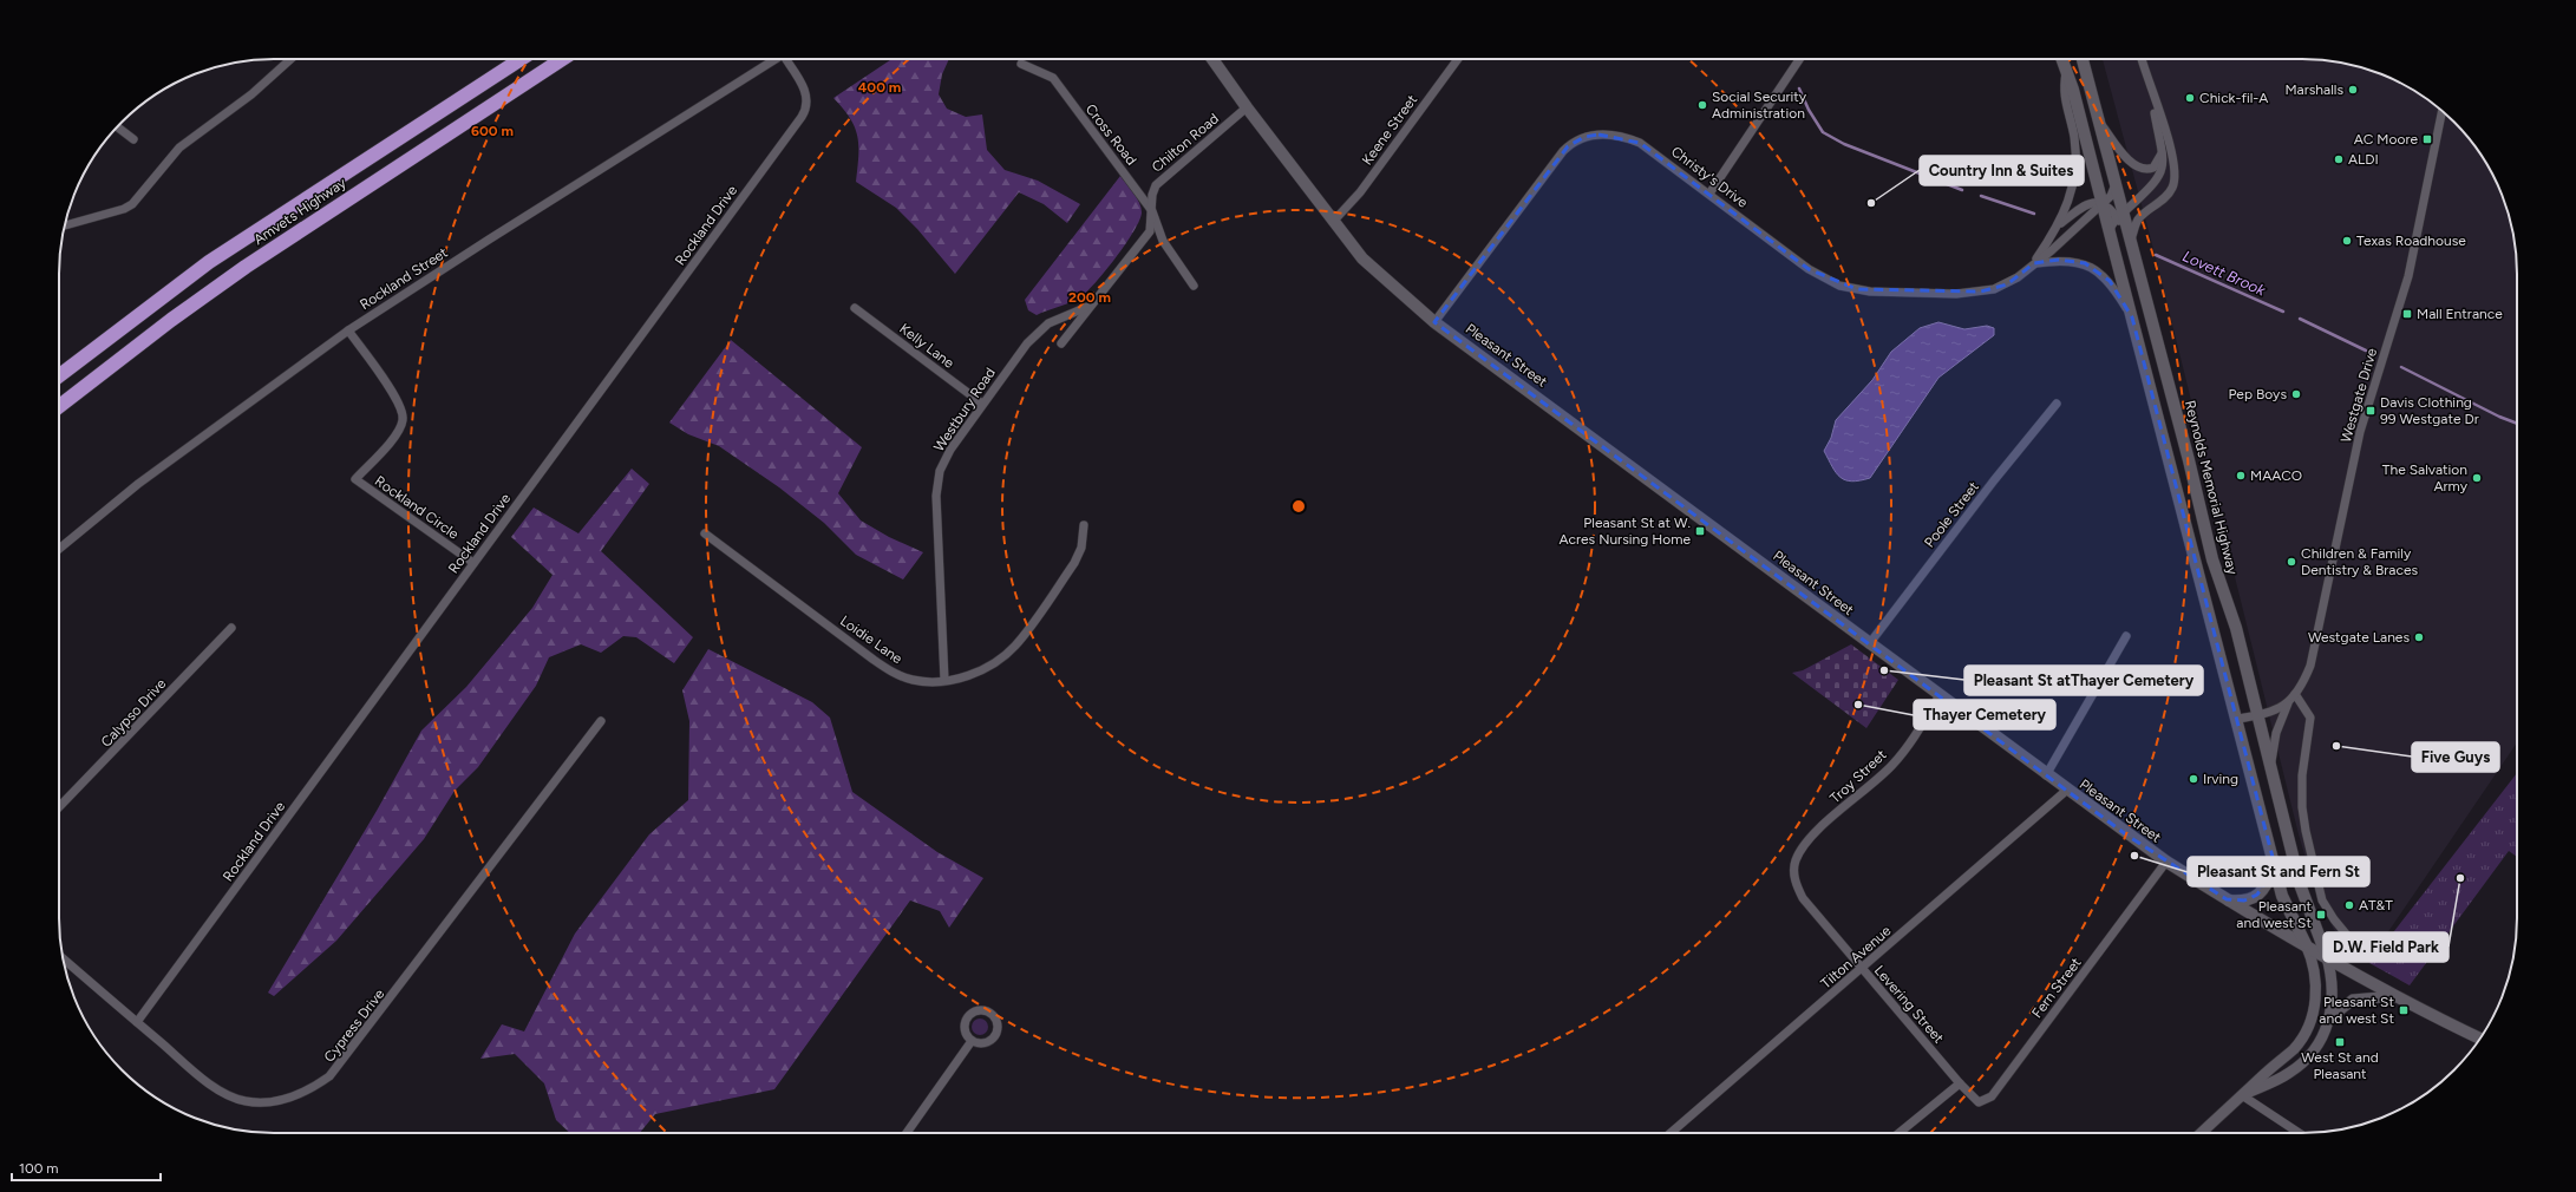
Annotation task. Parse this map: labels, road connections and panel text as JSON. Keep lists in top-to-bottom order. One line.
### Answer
{"streets":{"highway":["Amvets Highway"],"main road":["Pleasant Street","Reynolds Memorial Highway"],"street":["Keene Street","Cross Road","Chilton Road","Christy's Drive","Rockland Drive","Rockland Street","Kelly Lane","Westgate Drive","Westbury Road","Rockland Circle","Poole Street","Loidie Lane","Calypso Drive","Troy Street","Tilton Avenue","Fern Street","Levering Street","Cypress Drive"]},"crossings":[["Keene Street","Pleasant Street"],["Cross Road","Chilton Road"],["Chilton Road","Pleasant Street"],["Chilton Road","Westbury Road"],["Christy's Drive","Pleasant Street"],["Christy's Drive","Reynolds Memorial Highway"],["Rockland Drive","Rockland Circle"],["Rockland Drive","Cypress Drive"],["Rockland Street","Rockland Circle"],["Kelly Lane","Westbury Road"],["Pleasant Street","Reynolds Memorial Highway"],["Pleasant Street","Poole Street"],["Pleasant Street","Troy Street"],["Pleasant Street","Tilton Avenue"],["Pleasant Street","Fern Street"],["Westgate Drive","Reynolds Memorial Highway"],["Westbury Road","Loidie Lane"],["Troy Street","Levering Street"],["Tilton Avenue","Levering Street"],["Fern Street","Levering Street"]],"water":["Lovett Brook"],"places":{"other":["Marshalls","Chick-fil-A","Social Security Administration","ALDI","Country Inn & Suites","Texas Roadhouse","Pep Boys","MAACO","The Salvation Army","Children & Family Dentistry & Braces","Westgate Lanes","Pleasant St atThayer Cemetery","Thayer Cemetery","Five Guys","Irving","Pleasant St and Fern St","D.W. Field Park","AT&T"],"transit":["AC Moore","Mall Entrance","Davis Clothing 99 Westgate Dr","Pleasant St at W. Acres Nursing Home","Pleasant and west St","Pleasant St and west St","West St and Pleasant"]},"scale_bar":"100 m","rings":["400 m","600 m","200 m"]}
